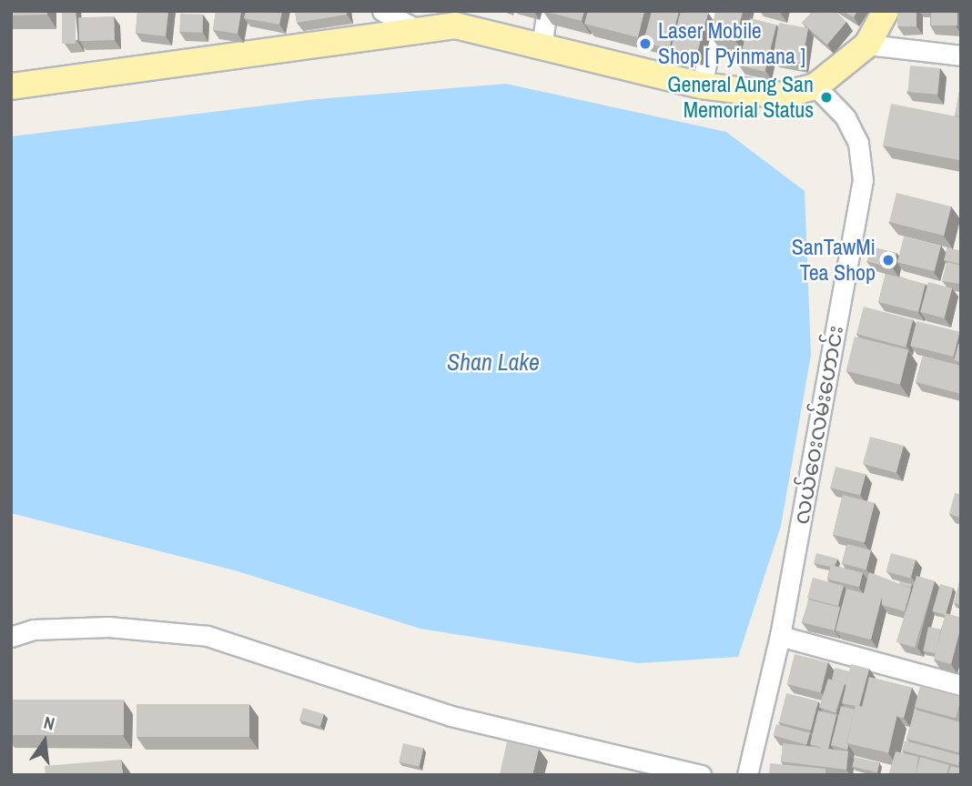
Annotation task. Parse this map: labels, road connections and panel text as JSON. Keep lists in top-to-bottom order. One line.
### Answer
{"streets":{"street":["လယ်ဝေးလမ်းဟောင်း"]},"water":["Shan Lake"],"places":["Laser Mobile Shop [ Pyinmana ]","General Aung San Memorial Status","SanTawMi Tea Shop"],"north":"top"}
